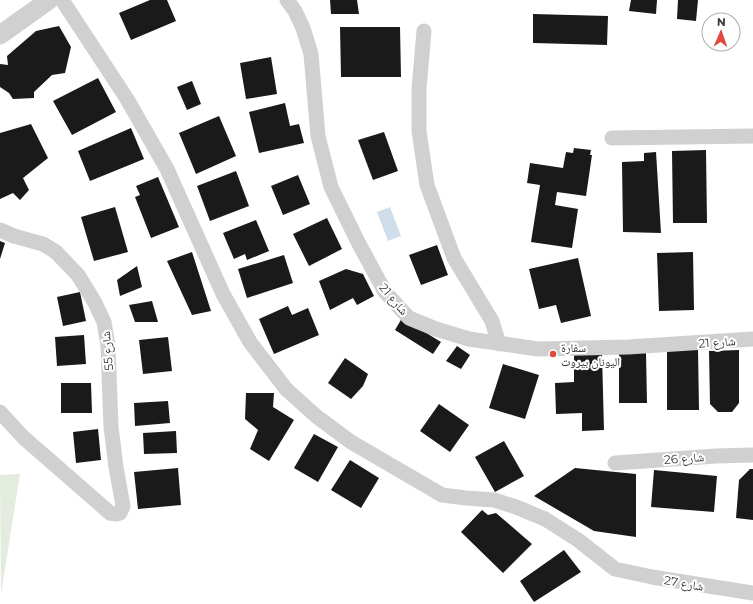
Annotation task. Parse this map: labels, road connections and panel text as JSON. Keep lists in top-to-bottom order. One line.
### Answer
{"streets":{"street":["شارع 21","شارع 55","شارع 26","شارع 27"]},"places":["سفارة اليونان بيروت"],"north":"top"}
